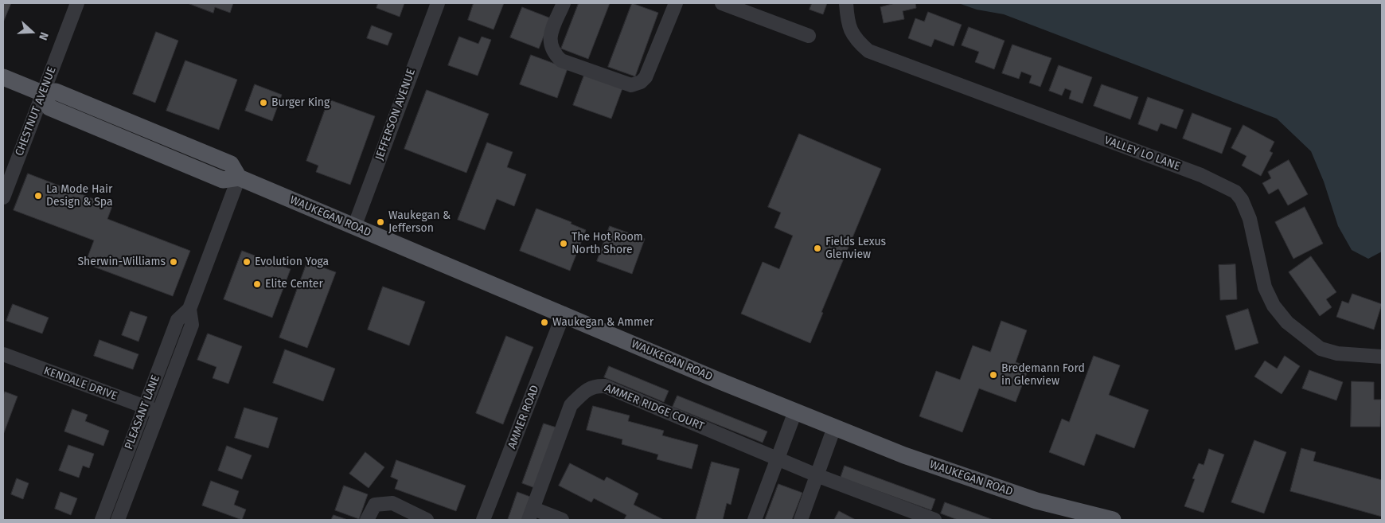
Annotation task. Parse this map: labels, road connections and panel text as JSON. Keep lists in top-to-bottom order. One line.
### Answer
{"streets":{"main road":["WAUKEGAN ROAD"],"street":["CHESTNUT AVENUE","JEFFERSON AVENUE","VALLEY LO LANE","KENDALE DRIVE","AMMER RIDGE COURT","PLEASANT LANE","AMMER ROAD"]},"crossings":[["CHESTNUT AVENUE","WAUKEGAN ROAD"],["JEFFERSON AVENUE","WAUKEGAN ROAD"],["WAUKEGAN ROAD","PLEASANT LANE"],["WAUKEGAN ROAD","AMMER ROAD"],["KENDALE DRIVE","PLEASANT LANE"]],"places":["Burger King","La Mode Hair Design & Spa","Waukegan & Jefferson","The Hot Room North Shore","Fields Lexus Glenview","Sherwin-Williams","Evolution Yoga","Elite Center","Waukegan & Ammer","Bredemann Ford in Glenview"],"north":"right"}
